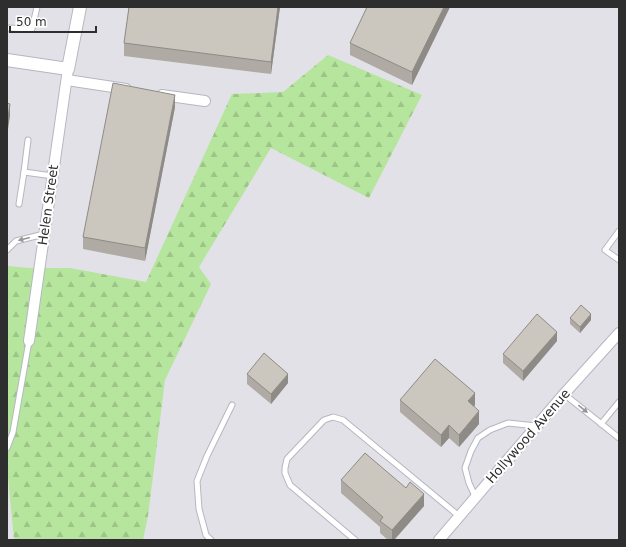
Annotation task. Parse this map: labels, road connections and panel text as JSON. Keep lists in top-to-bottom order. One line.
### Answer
{"streets":{"street":["Helen Street","Hollywood Avenue"]},"scale_bar":"50 m"}
